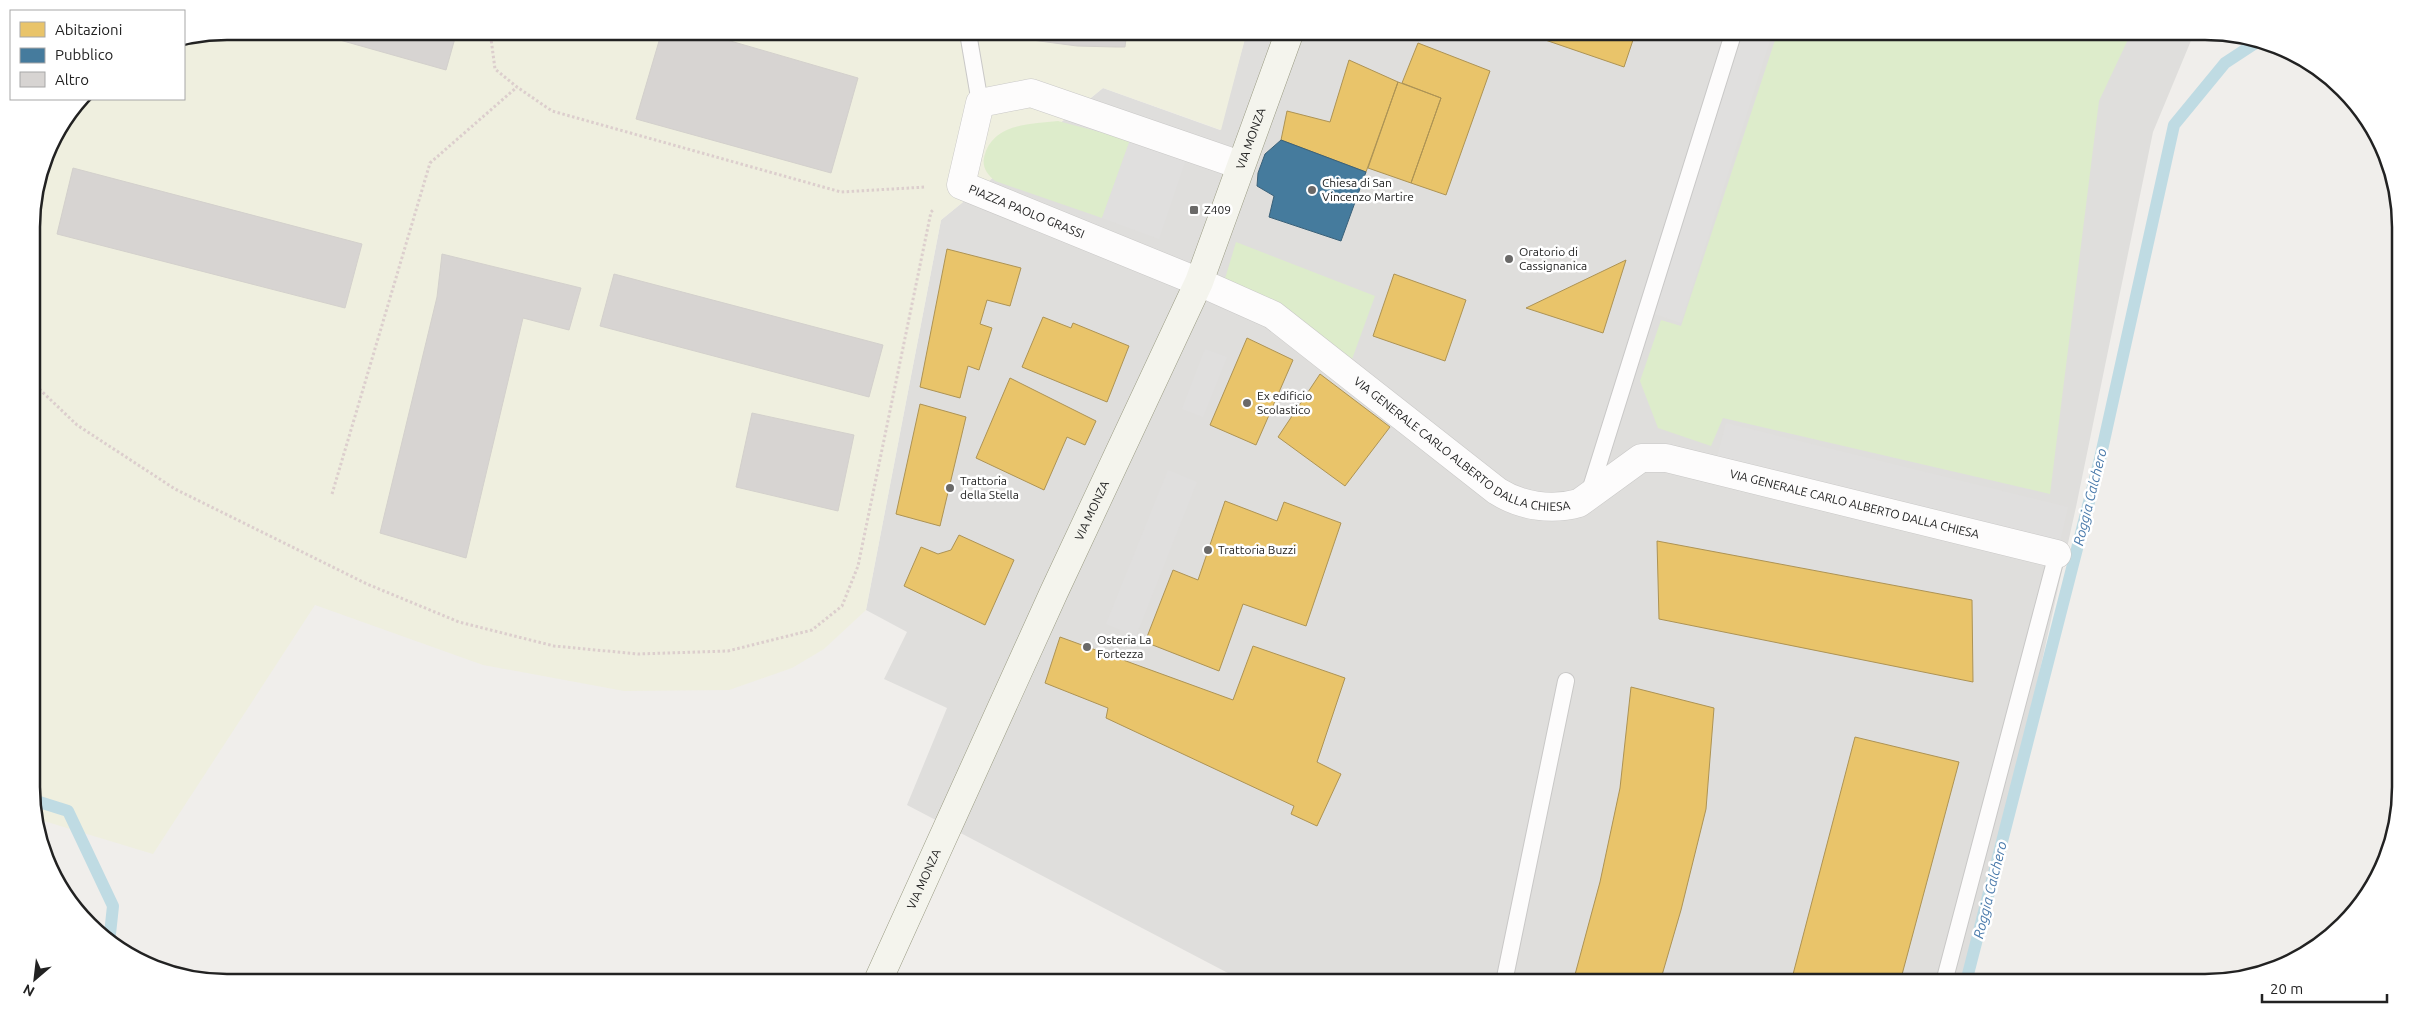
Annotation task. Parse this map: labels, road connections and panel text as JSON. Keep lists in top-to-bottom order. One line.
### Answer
{"streets":{"street":["VIA MONZA","PIAZZA PAOLO GRASSI","VIA GENERALE CARLO ALBERTO DALLA CHIESA"]},"crossings":[["VIA MONZA","PIAZZA PAOLO GRASSI"],["VIA MONZA","VIA GENERALE CARLO ALBERTO DALLA CHIESA"],["PIAZZA PAOLO GRASSI","VIA GENERALE CARLO ALBERTO DALLA CHIESA"]],"water":["Roggia Calchero"],"places":{"other":["Chiesa di San Vincenzo Martire","Oratorio di Cassignanica","Ex edificio Scolastico","Trattoria della Stella","Trattoria Buzzi","Osteria La Fortezza"],"transit":["Z409"]},"legend":["Abitazioni","Pubblico","Altro"],"scale_bar":"20 m","north":"bottom left"}
